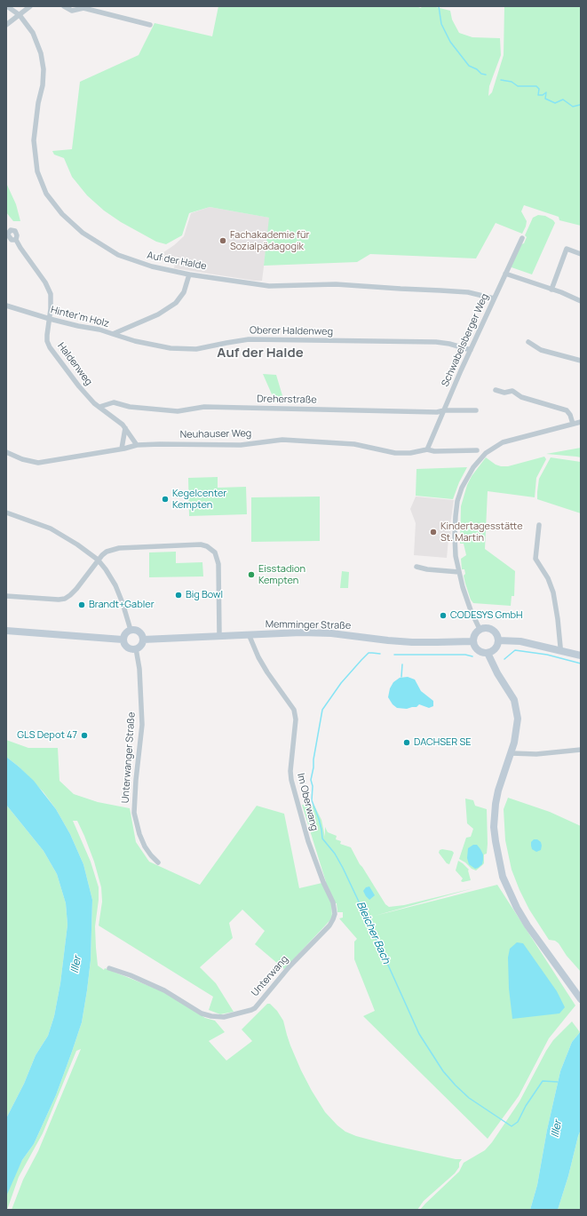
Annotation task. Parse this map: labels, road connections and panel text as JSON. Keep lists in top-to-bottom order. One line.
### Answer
{"streets":{"main road":["Memminger Straße"],"street":["Auf der Halde","Hinter'm Holz","Oberer Haldenweg","Schwabelsberger Weg","Haldenweg","Dreherstraße","Neuhauser Weg","Unterwanger Straße","Im Oberwang","Unterwang"]},"crossings":[["Auf der Halde","Hinter'm Holz"],["Auf der Halde","Schwabelsberger Weg"],["Hinter'm Holz","Oberer Haldenweg"],["Hinter'm Holz","Haldenweg"],["Oberer Haldenweg","Schwabelsberger Weg"],["Schwabelsberger Weg","Dreherstraße"],["Schwabelsberger Weg","Neuhauser Weg"],["Haldenweg","Dreherstraße"],["Haldenweg","Neuhauser Weg"],["Memminger Straße","Unterwanger Straße"],["Memminger Straße","Im Oberwang"],["Im Oberwang","Unterwang"]],"districts":["Auf der Halde"],"water":["Bleicher Bach","Iller"],"places":["Fachakademie für Sozialpädagogik","Kegelcenter Kempten","Kindertagesstätte St. Martin","Eisstadion Kempten","Big Bowl","Brandt+Gabler","CODESYS GmbH","GLS Depot 47","DACHSER SE"]}
